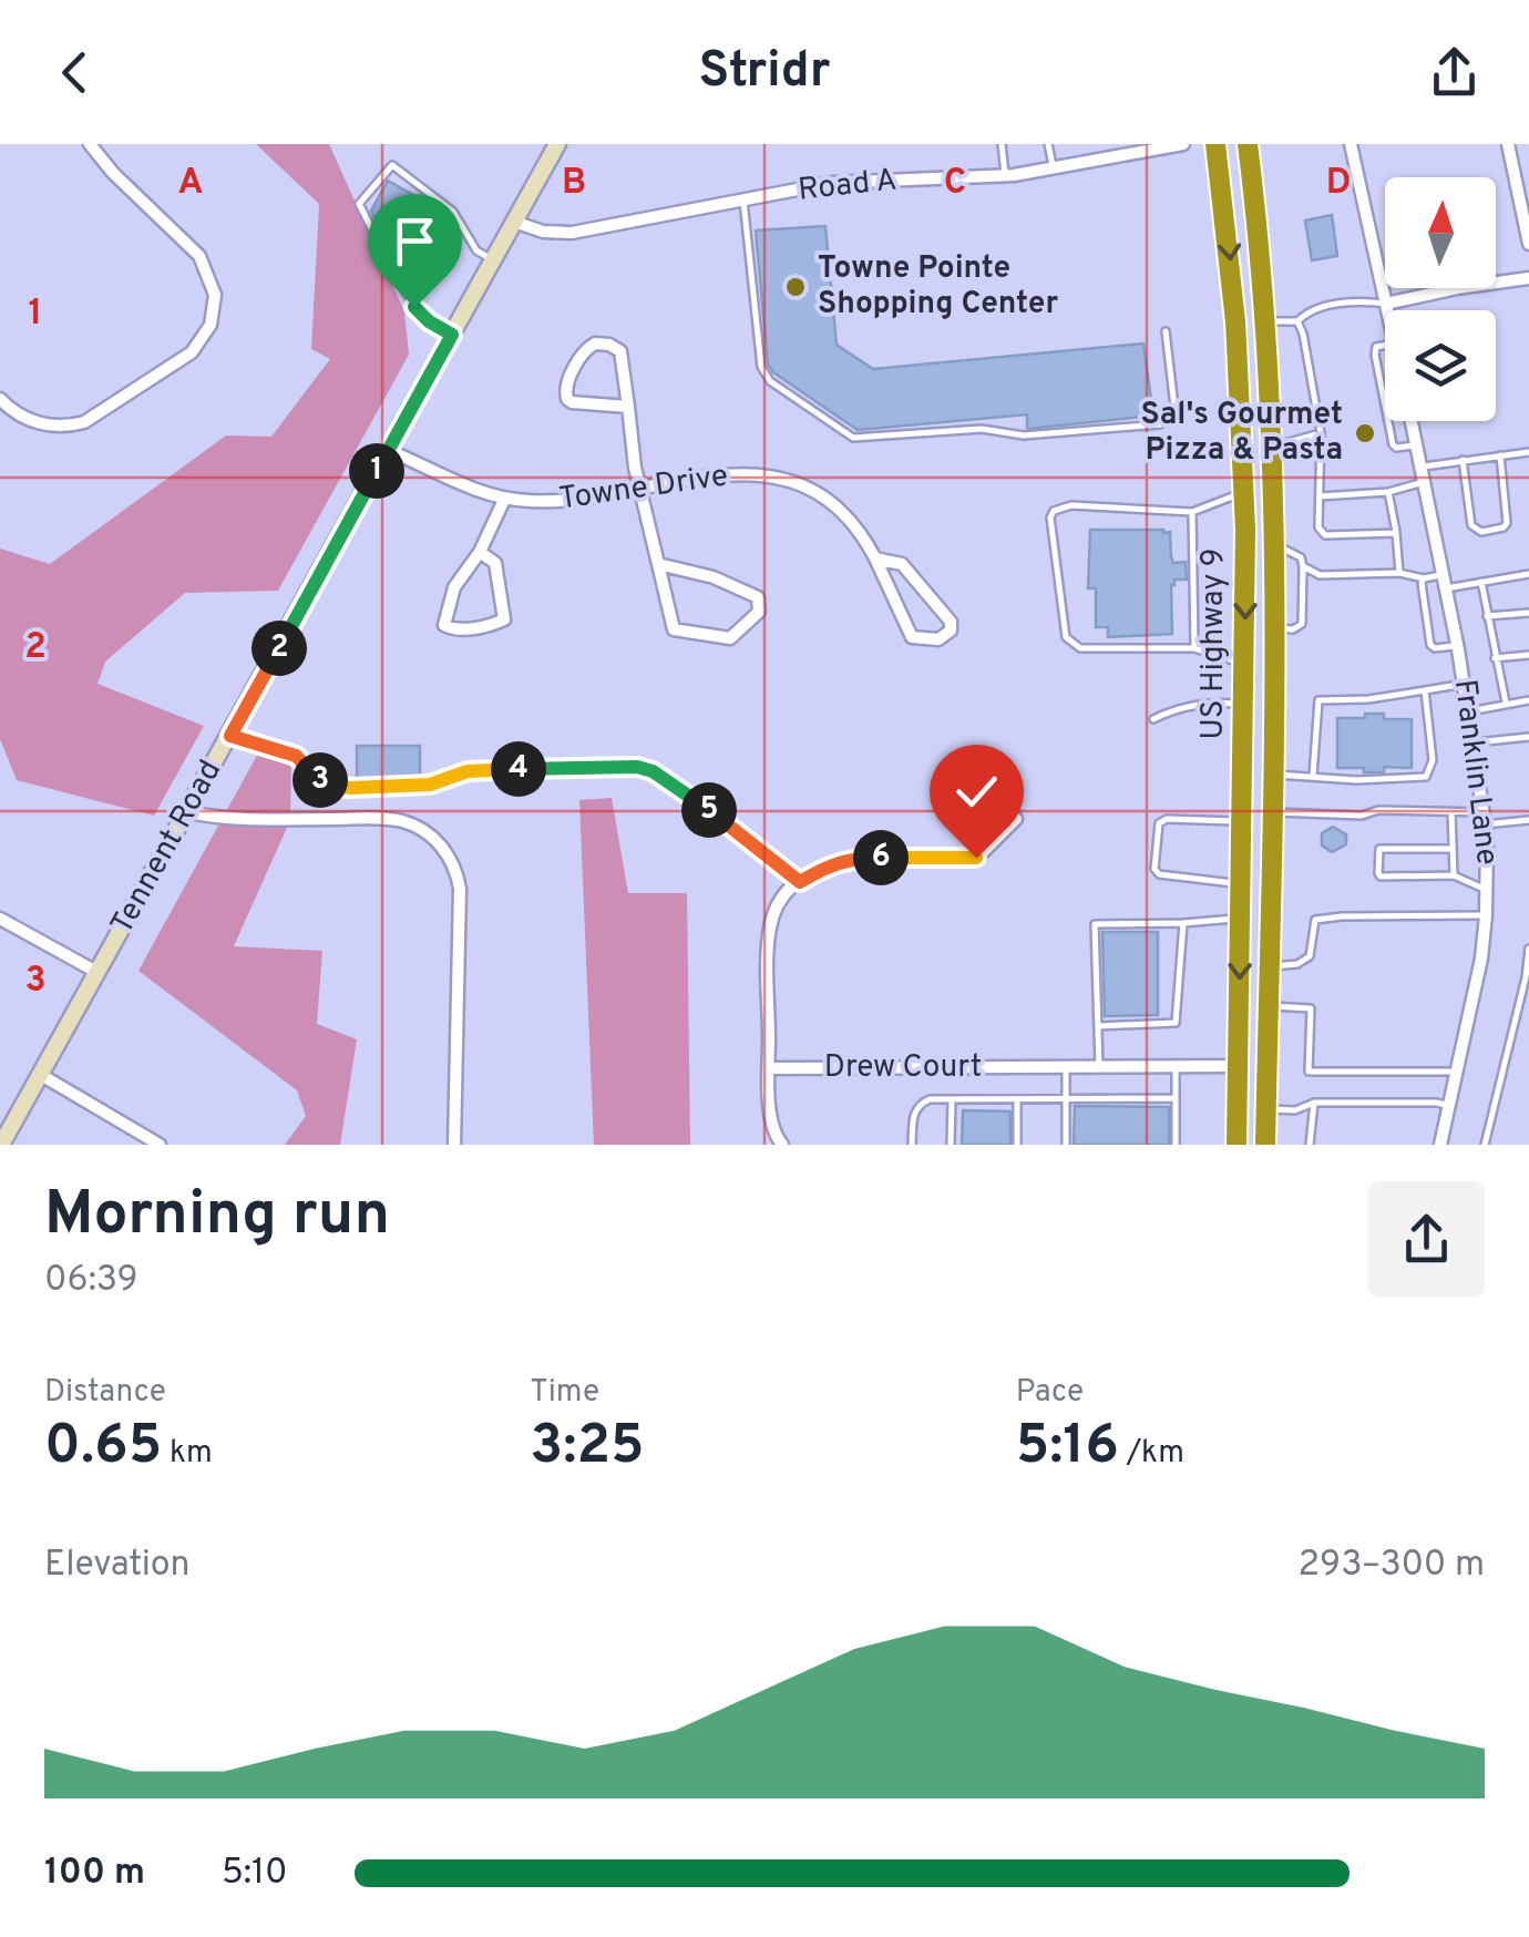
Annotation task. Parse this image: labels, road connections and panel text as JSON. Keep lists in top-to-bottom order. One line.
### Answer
{"streets":{"highway":["US Highway 9"],"street":["Road A","Towne Drive","Franklin Lane","Tennent Road","Drew Court"]},"crossings":[["Road A","Tennent Road"],["Towne Drive","Tennent Road"],["US Highway 9","Drew Court"]],"places":["Towne Pointe Shopping Center","Sal's Gourmet Pizza & Pasta"],"north":"top","page":{"header":"Stridr","pins":["1","2","4","3","5","6"],"heading":["Morning run","06:39"],"stats":[["Distance","0.65 km"],["Time","3:25"],["Pace","5:16 /km"]],"chart":["Elevation","293–300 m"],"list":[{"name":"100 m","note":"5:10"}]},"grid":{"columns":["A","B","C","D"],"rows":["1","2","3"]}}
